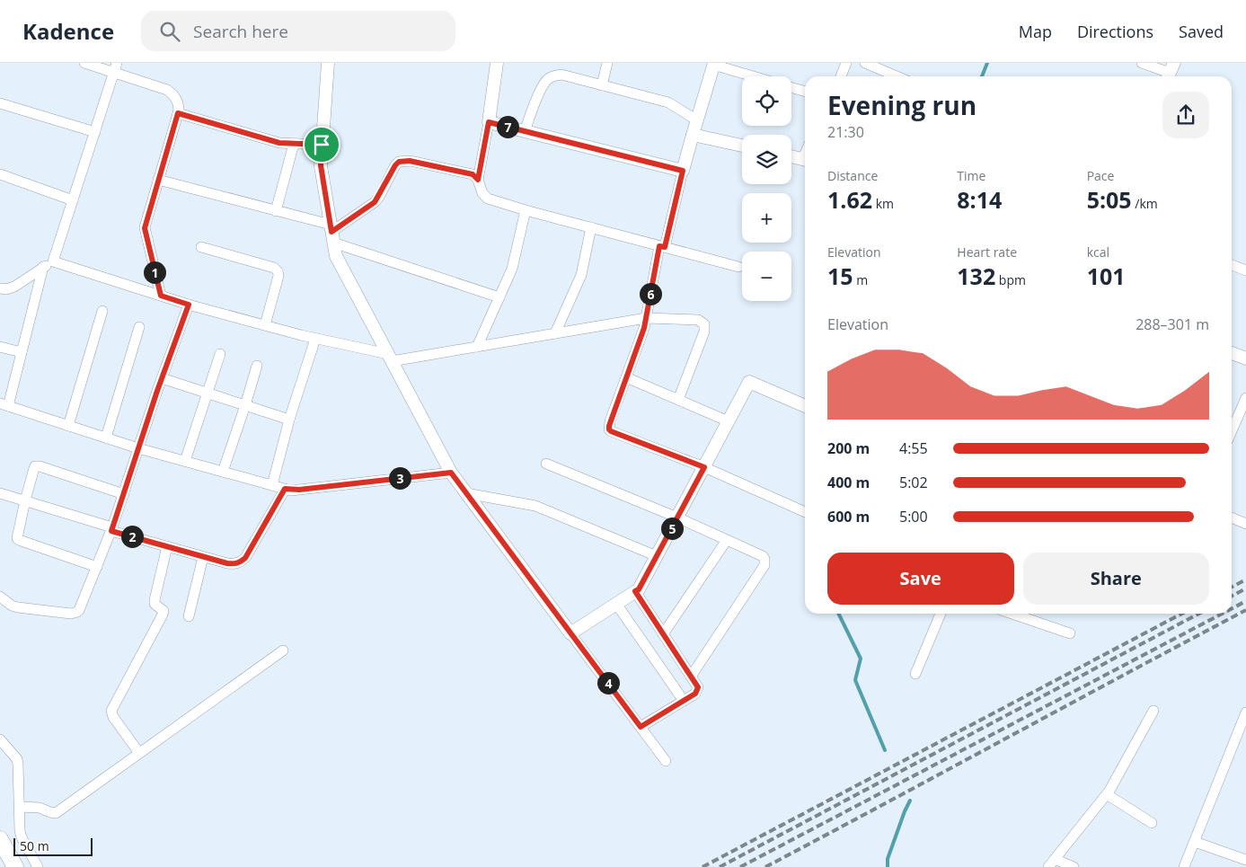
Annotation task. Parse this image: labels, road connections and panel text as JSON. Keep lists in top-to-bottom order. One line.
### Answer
{"scale_bar":"50 m","page":{"header":"Kadence","search":"Search here","nav":["Map","Directions","Saved"],"map_buttons":["+","−"],"heading":["Evening run","21:30"],"pins":["7","1","6","3","5","2","4"],"stats":[["Distance","1.62 km"],["Time","8:14"],["Pace","5:05 /km"],["Elevation","15 m"],["Heart rate","132 bpm"],["kcal","101"]],"chart":["Elevation","288–301 m"],"list":[{"name":"200 m","note":"4:55"},{"name":"400 m","note":"5:02"},{"name":"600 m","note":"5:00"}],"buttons":["Save","Share"],"scale":"50 m"}}
